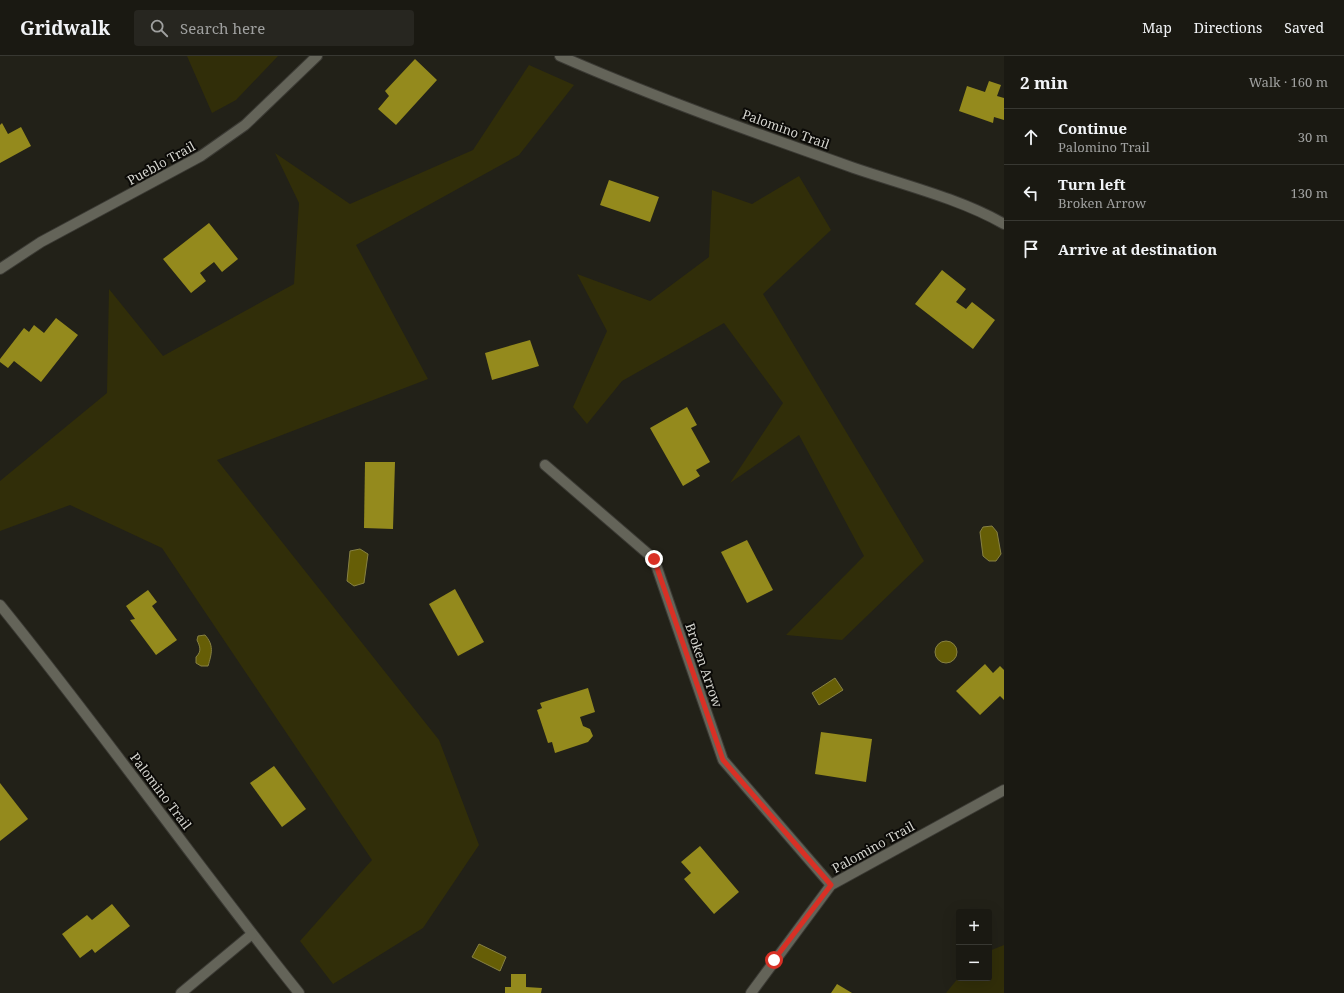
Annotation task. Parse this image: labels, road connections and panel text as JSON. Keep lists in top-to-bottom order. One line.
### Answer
{"streets":{"street":["Palomino Trail","Pueblo Trail","Broken Arrow"]},"crossings":[["Palomino Trail","Broken Arrow"]],"page":{"header":"Gridwalk","search":"Search here","nav":["Map","Directions","Saved"],"heading":["2 min","Walk · 160 m"],"list":[["Continue","Palomino Trail","30 m"],["Turn left","Broken Arrow","130 m"],"Arrive at destination"],"map_buttons":["+","−"]}}
